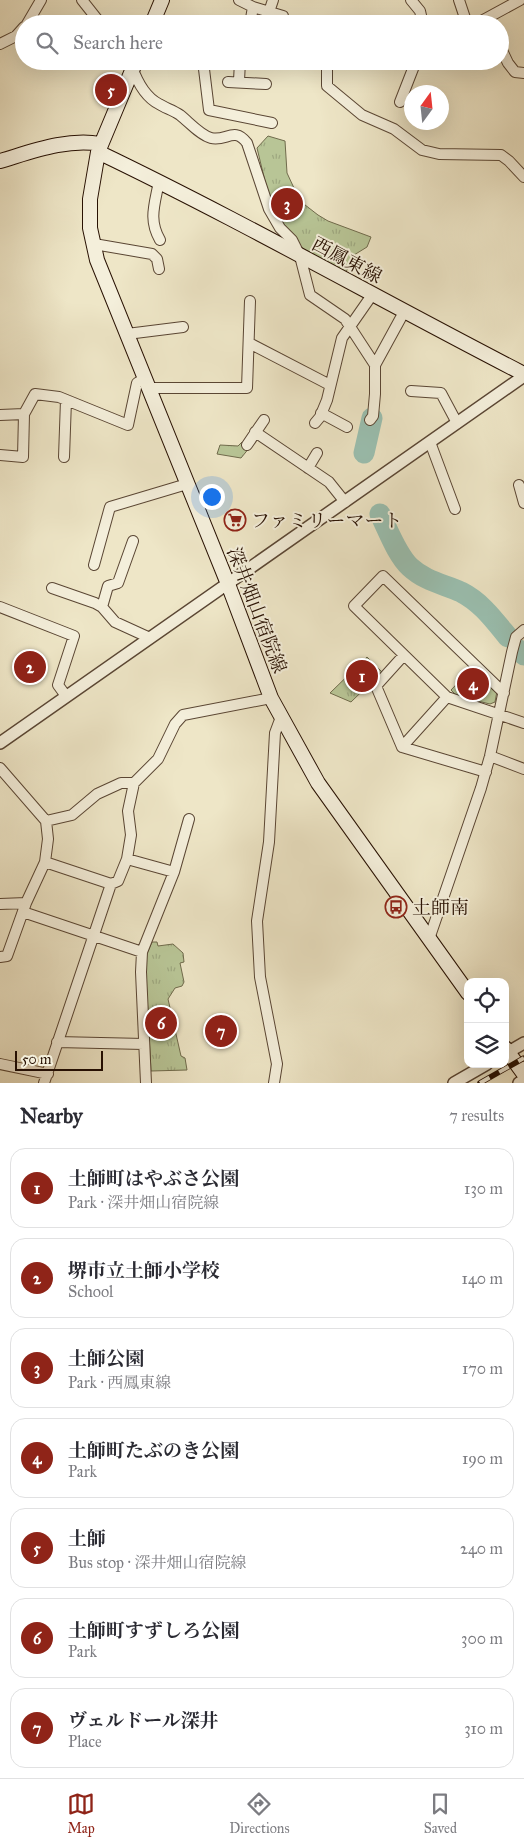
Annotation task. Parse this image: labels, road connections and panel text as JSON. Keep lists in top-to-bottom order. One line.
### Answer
{"streets":{"main road":["西鳳東線","深井畑山宿院線"]},"crossings":[["西鳳東線","深井畑山宿院線"]],"places":{"supermarket":["ファミリーマート"],"bus stop":["土師南"]},"scale_bar":"50 m","north":"top","page":{"search":"Search here","pins":["5","3","2","1","4","6","7"],"scale":"50 m","heading":["Nearby","7 results"],"list":[{"mark":"1","name":"土師町はやぶさ公園","note":"Park · 深井畑山宿院線","value":"130 m"},{"mark":"2","name":"堺市立土師小学校","note":"School","value":"140 m"},{"mark":"3","name":"土師公園","note":"Park · 西鳳東線","value":"170 m"},{"mark":"4","name":"土師町たぶのき公園","note":"Park","value":"190 m"},{"mark":"5","name":"土師","note":"Bus stop · 深井畑山宿院線","value":"240 m"},{"mark":"6","name":"土師町すずしろ公園","note":"Park","value":"300 m"},{"mark":"7","name":"ヴェルドール深井","note":"Place","value":"310 m"}],"nav":["Map","Directions","Saved"]}}
